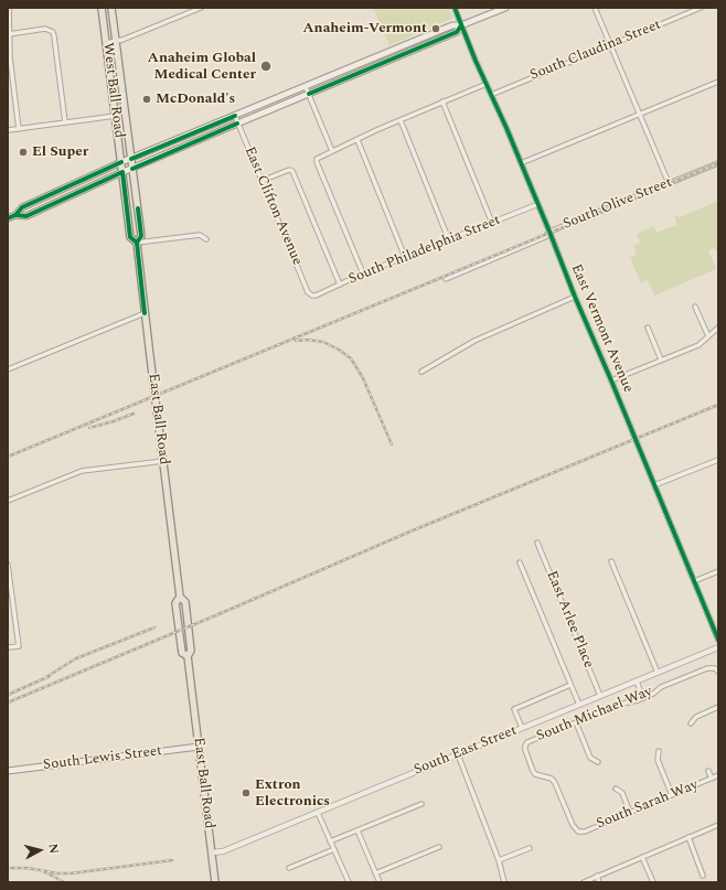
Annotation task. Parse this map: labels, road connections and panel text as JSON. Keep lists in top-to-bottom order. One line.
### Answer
{"streets":{"main road":["West Ball Road","East Ball Road","South Lewis Street"],"street":["South Claudina Street","South Olive Street","East Clifton Avenue","South Philadelphia Street","East Vermont Avenue","East Arlee Place","South Michael Way","South East Street","South Sarah Way"]},"crossings":[["South Claudina Street","East Vermont Avenue"],["West Ball Road","East Ball Road"],["South Olive Street","East Vermont Avenue"],["East Clifton Avenue","South Philadelphia Street"],["South Philadelphia Street","East Vermont Avenue"],["East Ball Road","South East Street"],["East Ball Road","South Lewis Street"],["East Arlee Place","South East Street"],["South Michael Way","South Sarah Way"]],"places":["Anaheim-Vermont","Anaheim Global Medical Center","McDonald's","El Super","Extron Electronics"],"north":"right"}
